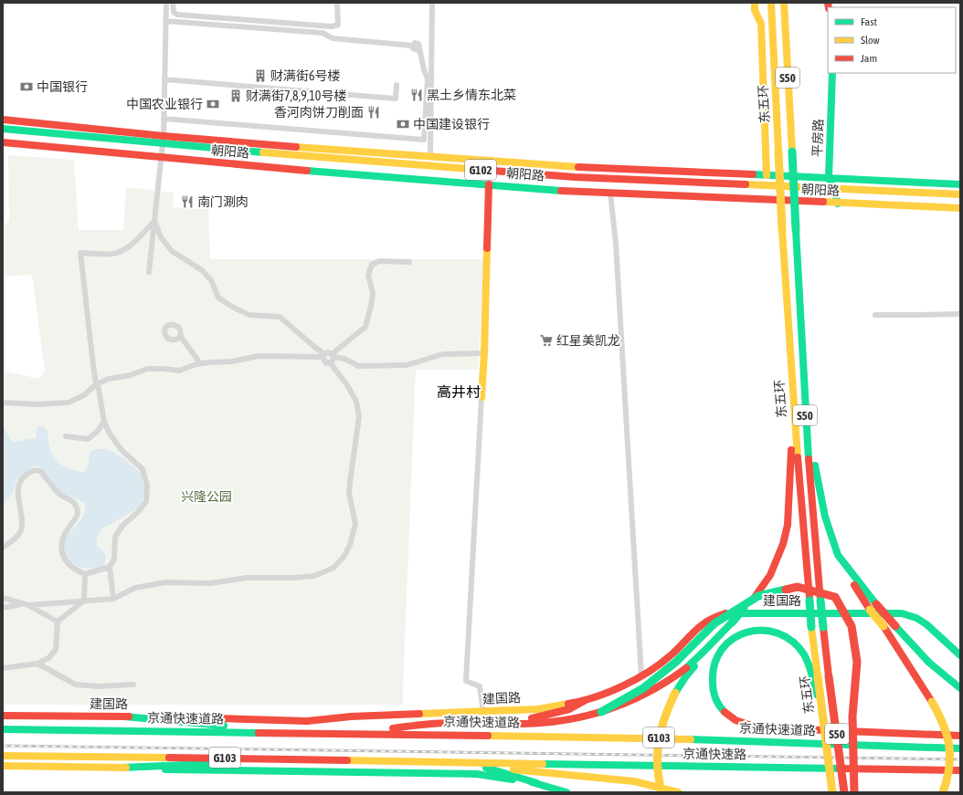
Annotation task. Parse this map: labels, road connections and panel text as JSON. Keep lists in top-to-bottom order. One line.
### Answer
{"streets":{"main road":["S50","东五环","平房路","朝阳路","G102","建国路","京通快速道路","G103","京通快速路"]},"crossings":[["平房路","朝阳路"],["G103","京通快速路"]],"districts":["高井村"],"parks":["兴隆公园"],"places":{"building":["财满街6号楼","财满街7,8,9,10号楼"],"bank":["中国银行","中国农业银行","中国建设银行"],"restaurant":["黑土乡情东北菜","香河肉饼刀削面","南门涮肉"],"supermarket":["红星美凯龙"]},"legend":["Fast","Slow","Jam"]}
